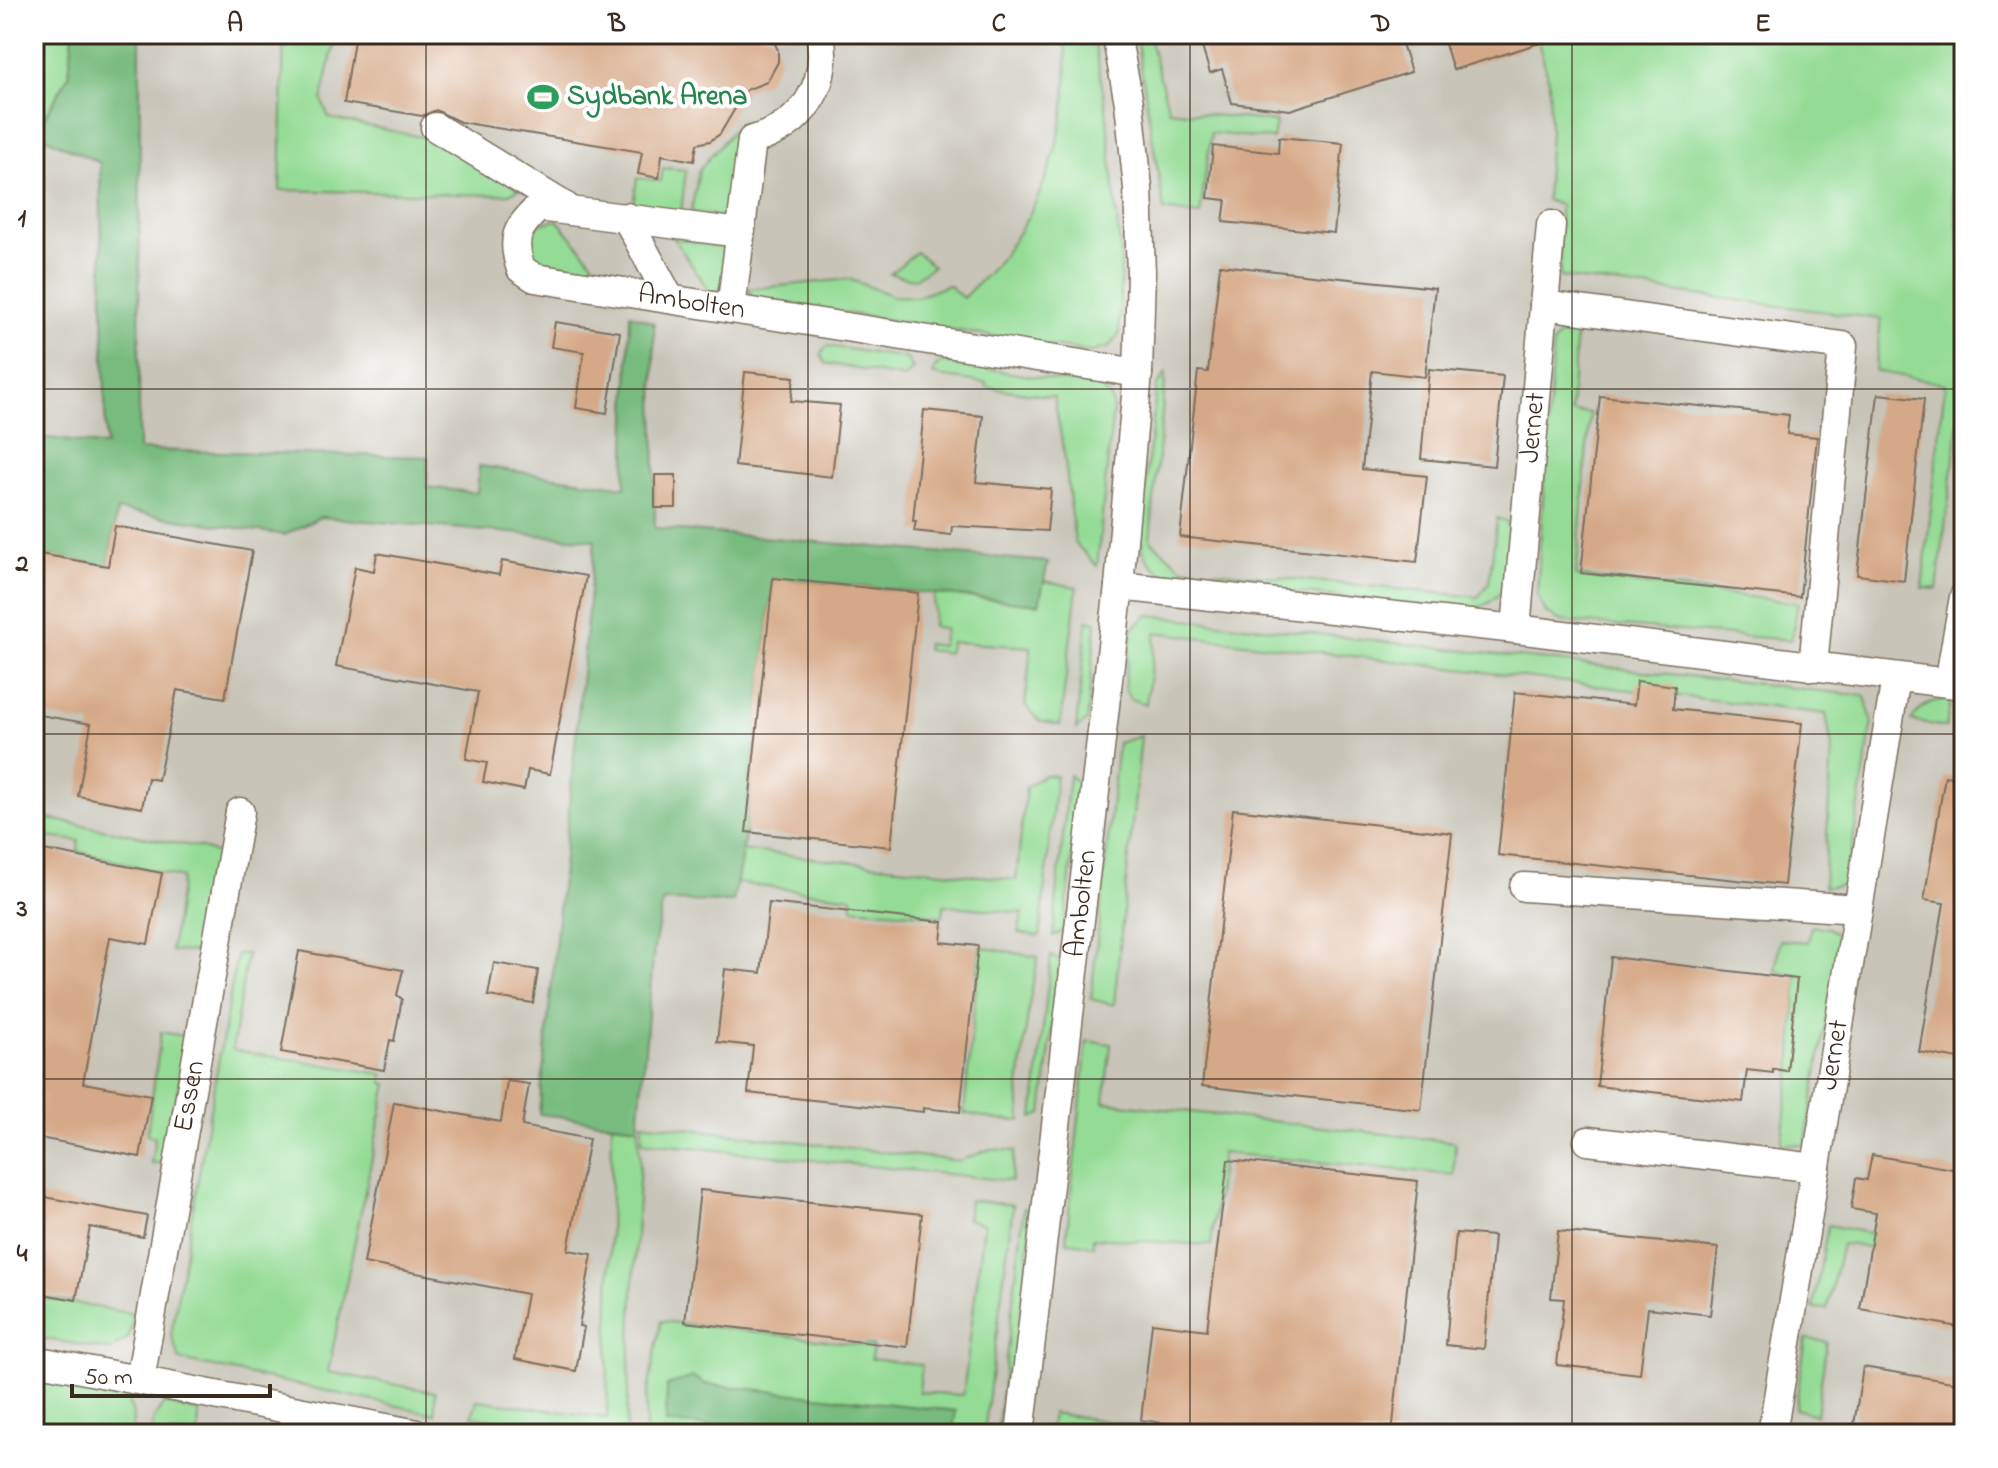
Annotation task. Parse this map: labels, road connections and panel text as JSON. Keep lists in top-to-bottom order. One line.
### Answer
{"streets":{"street":["Ambolten","Jernet","Essen"]},"places":{"sports":["Sydbank Arena"]},"scale_bar":"50 m","grid":{"columns":["A","B","C","D","E"],"rows":["1","2","3","4"]}}
